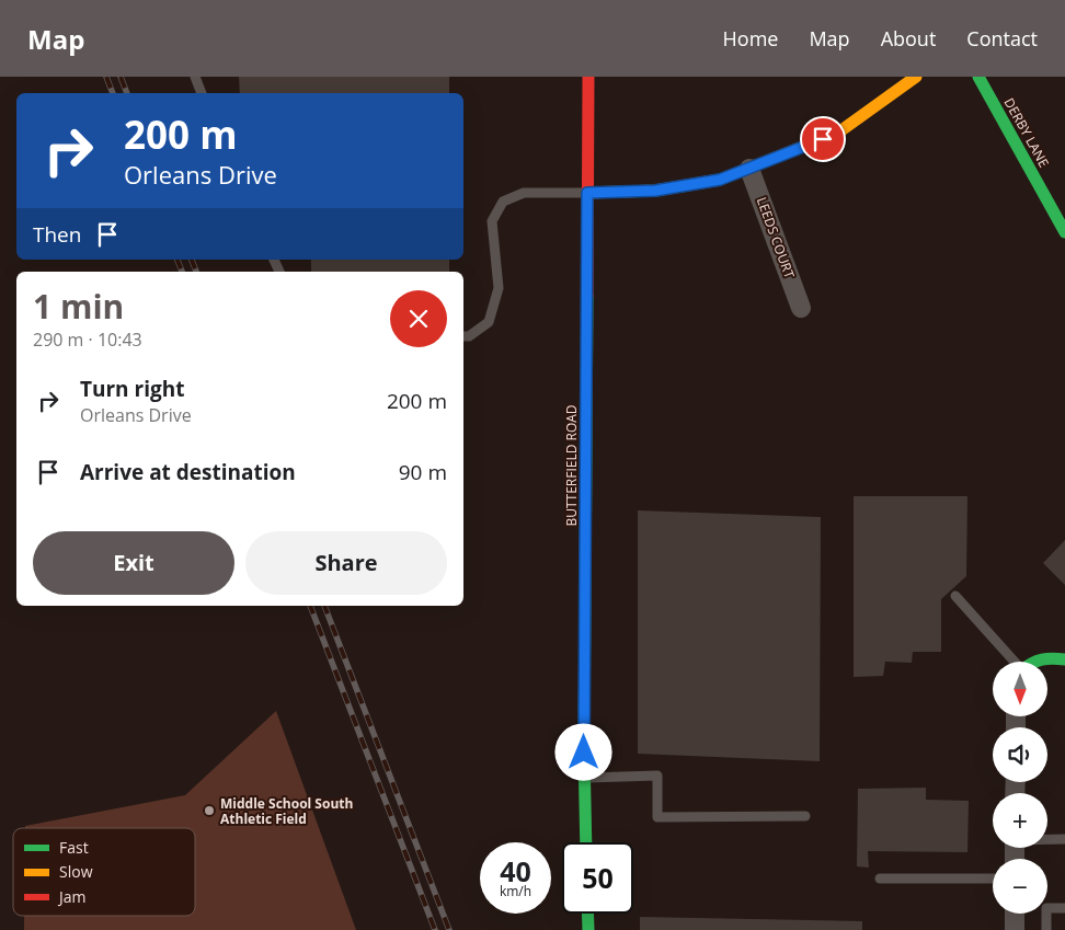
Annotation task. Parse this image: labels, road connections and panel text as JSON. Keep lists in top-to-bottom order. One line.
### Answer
{"streets":{"main road":["DERBY LANE","BUTTERFIELD ROAD"],"street":["LEEDS COURT"]},"places":["Middle School South Athletic Field"],"legend":["Fast","Slow","Jam"],"north":"bottom","page":{"header":"Map","nav":["Home","Map","About","Contact"],"turn":["200 m","Orleans Drive"],"then":"Then","heading":["1 min","290 m · 10:43"],"list":[{"name":"Turn right","note":"Orleans Drive","value":"200 m"},{"name":"Arrive at destination","value":"90 m"}],"buttons":["Exit","Share"],"map_buttons":["+","−"],"speed":"40 km/h","limit":"50"}}
